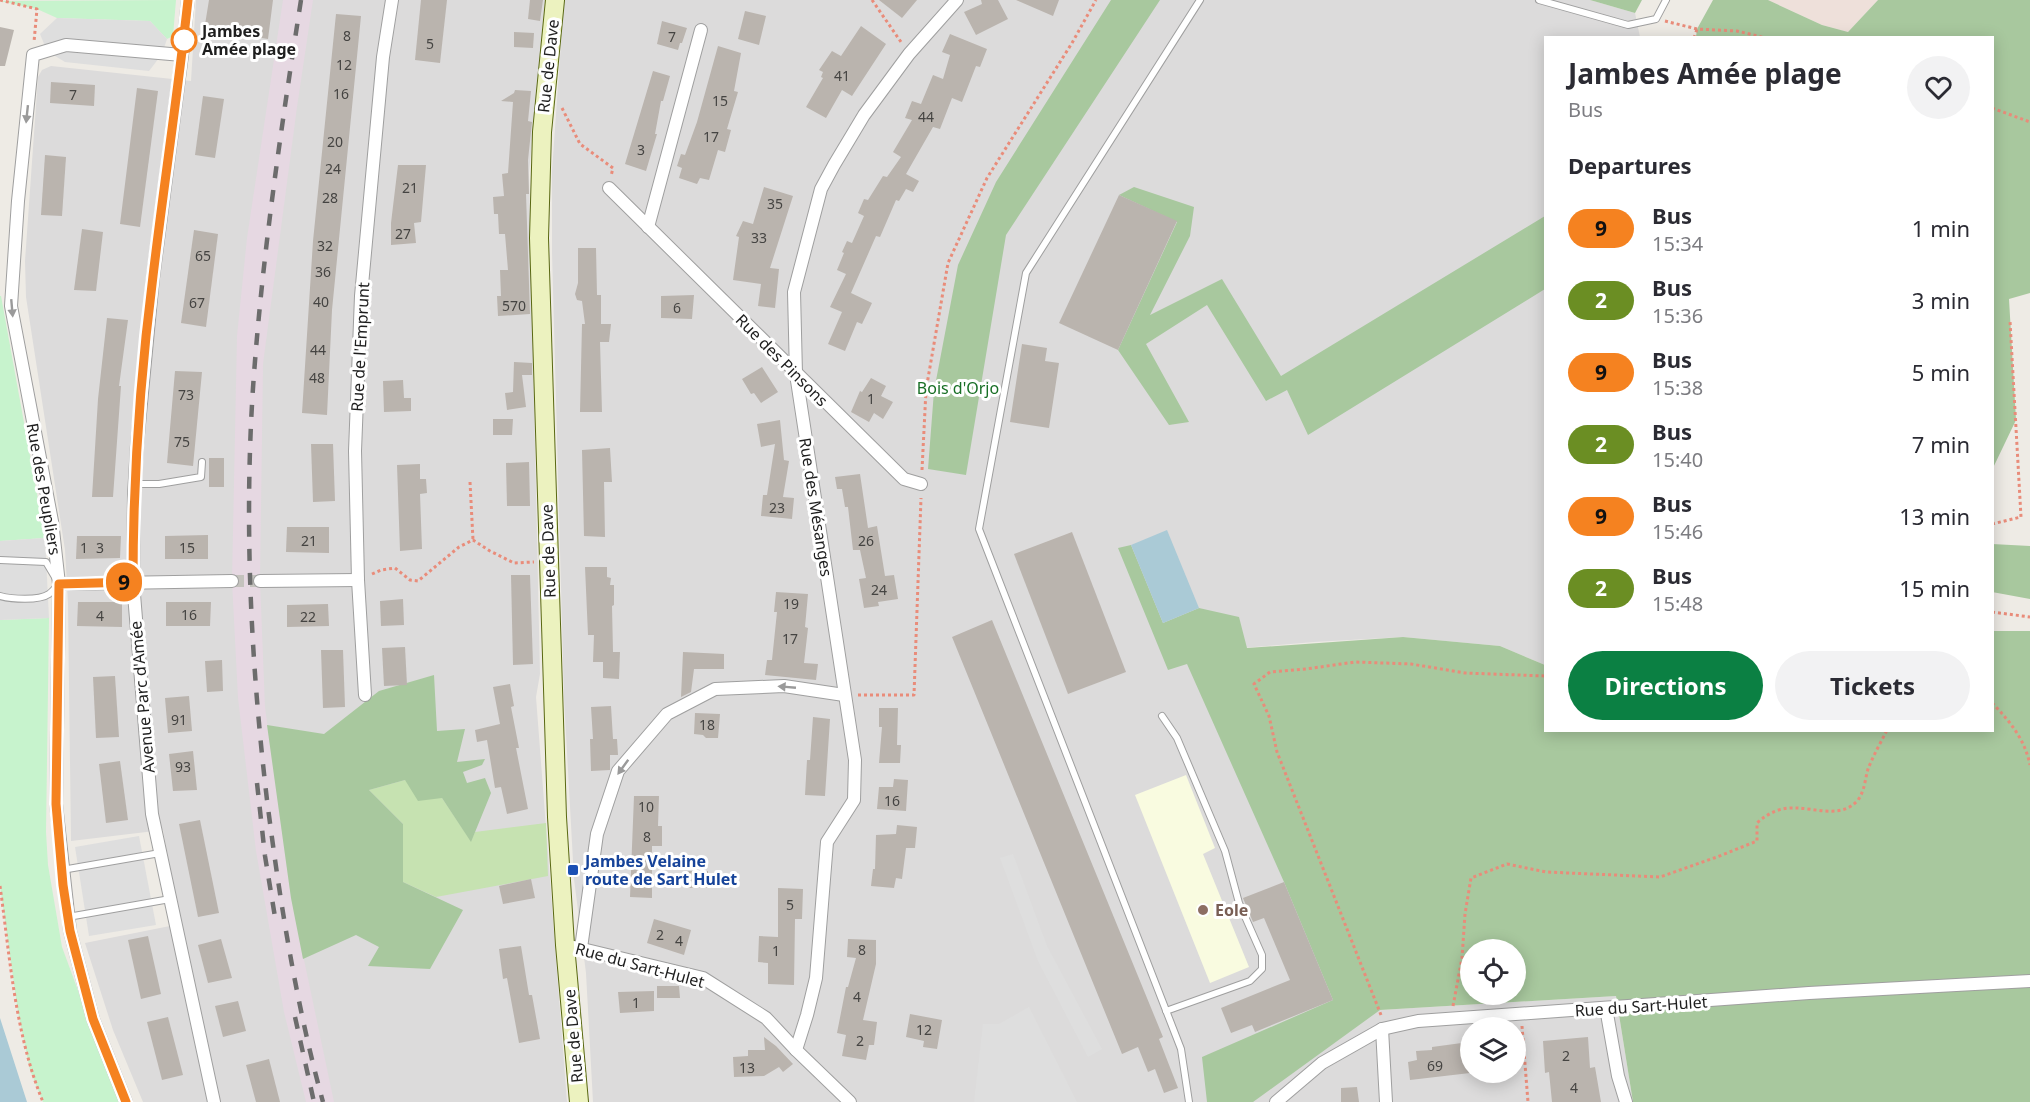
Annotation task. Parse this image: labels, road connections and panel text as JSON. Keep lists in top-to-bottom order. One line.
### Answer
{"streets":{"main road":["Rue de Dave"],"street":["Rue de l'Emprunt","Rue des Pinsons","Rue des Peupliers","Rue des Mésanges","Avenue Parc d'Amée","Rue du Sart-Hulet"]},"crossings":[["Rue de Dave","Rue du Sart-Hulet"],["Rue des Pinsons","Rue des Mésanges"],["Rue des Mésanges","Rue du Sart-Hulet"]],"one_way":["Rue des Peupliers"],"parks":["Bois d'Orjo"],"places":{"other":["Jambes Amée plage","Eole"],"transit":["Jambes Velaine route de Sart Hulet"]},"lines":["bus line 9"],"house_numbers":["8","7","5","12","41","16","7","15","44","17","20","3","24","21","28","35","27","33","32","65","36","40","67","570","6","44","48","73","1","75","23","21","26","1","3","15","24","19","16","4","22","17","91","18","93","16","10","8","5","2","4","8","1","4","1","12","2","2","69","13","4"],"page":{"on_map":"9","heading":[["Jambes Amée plage","Bus"],"Departures"],"list":[{"mark":"9","name":"Bus","note":"15:34","value":"1 min"},{"mark":"2","name":"Bus","note":"15:36","value":"3 min"},{"mark":"9","name":"Bus","note":"15:38","value":"5 min"},{"mark":"2","name":"Bus","note":"15:40","value":"7 min"},{"mark":"9","name":"Bus","note":"15:46","value":"13 min"},{"mark":"2","name":"Bus","note":"15:48","value":"15 min"}],"buttons":["Directions","Tickets"]}}
